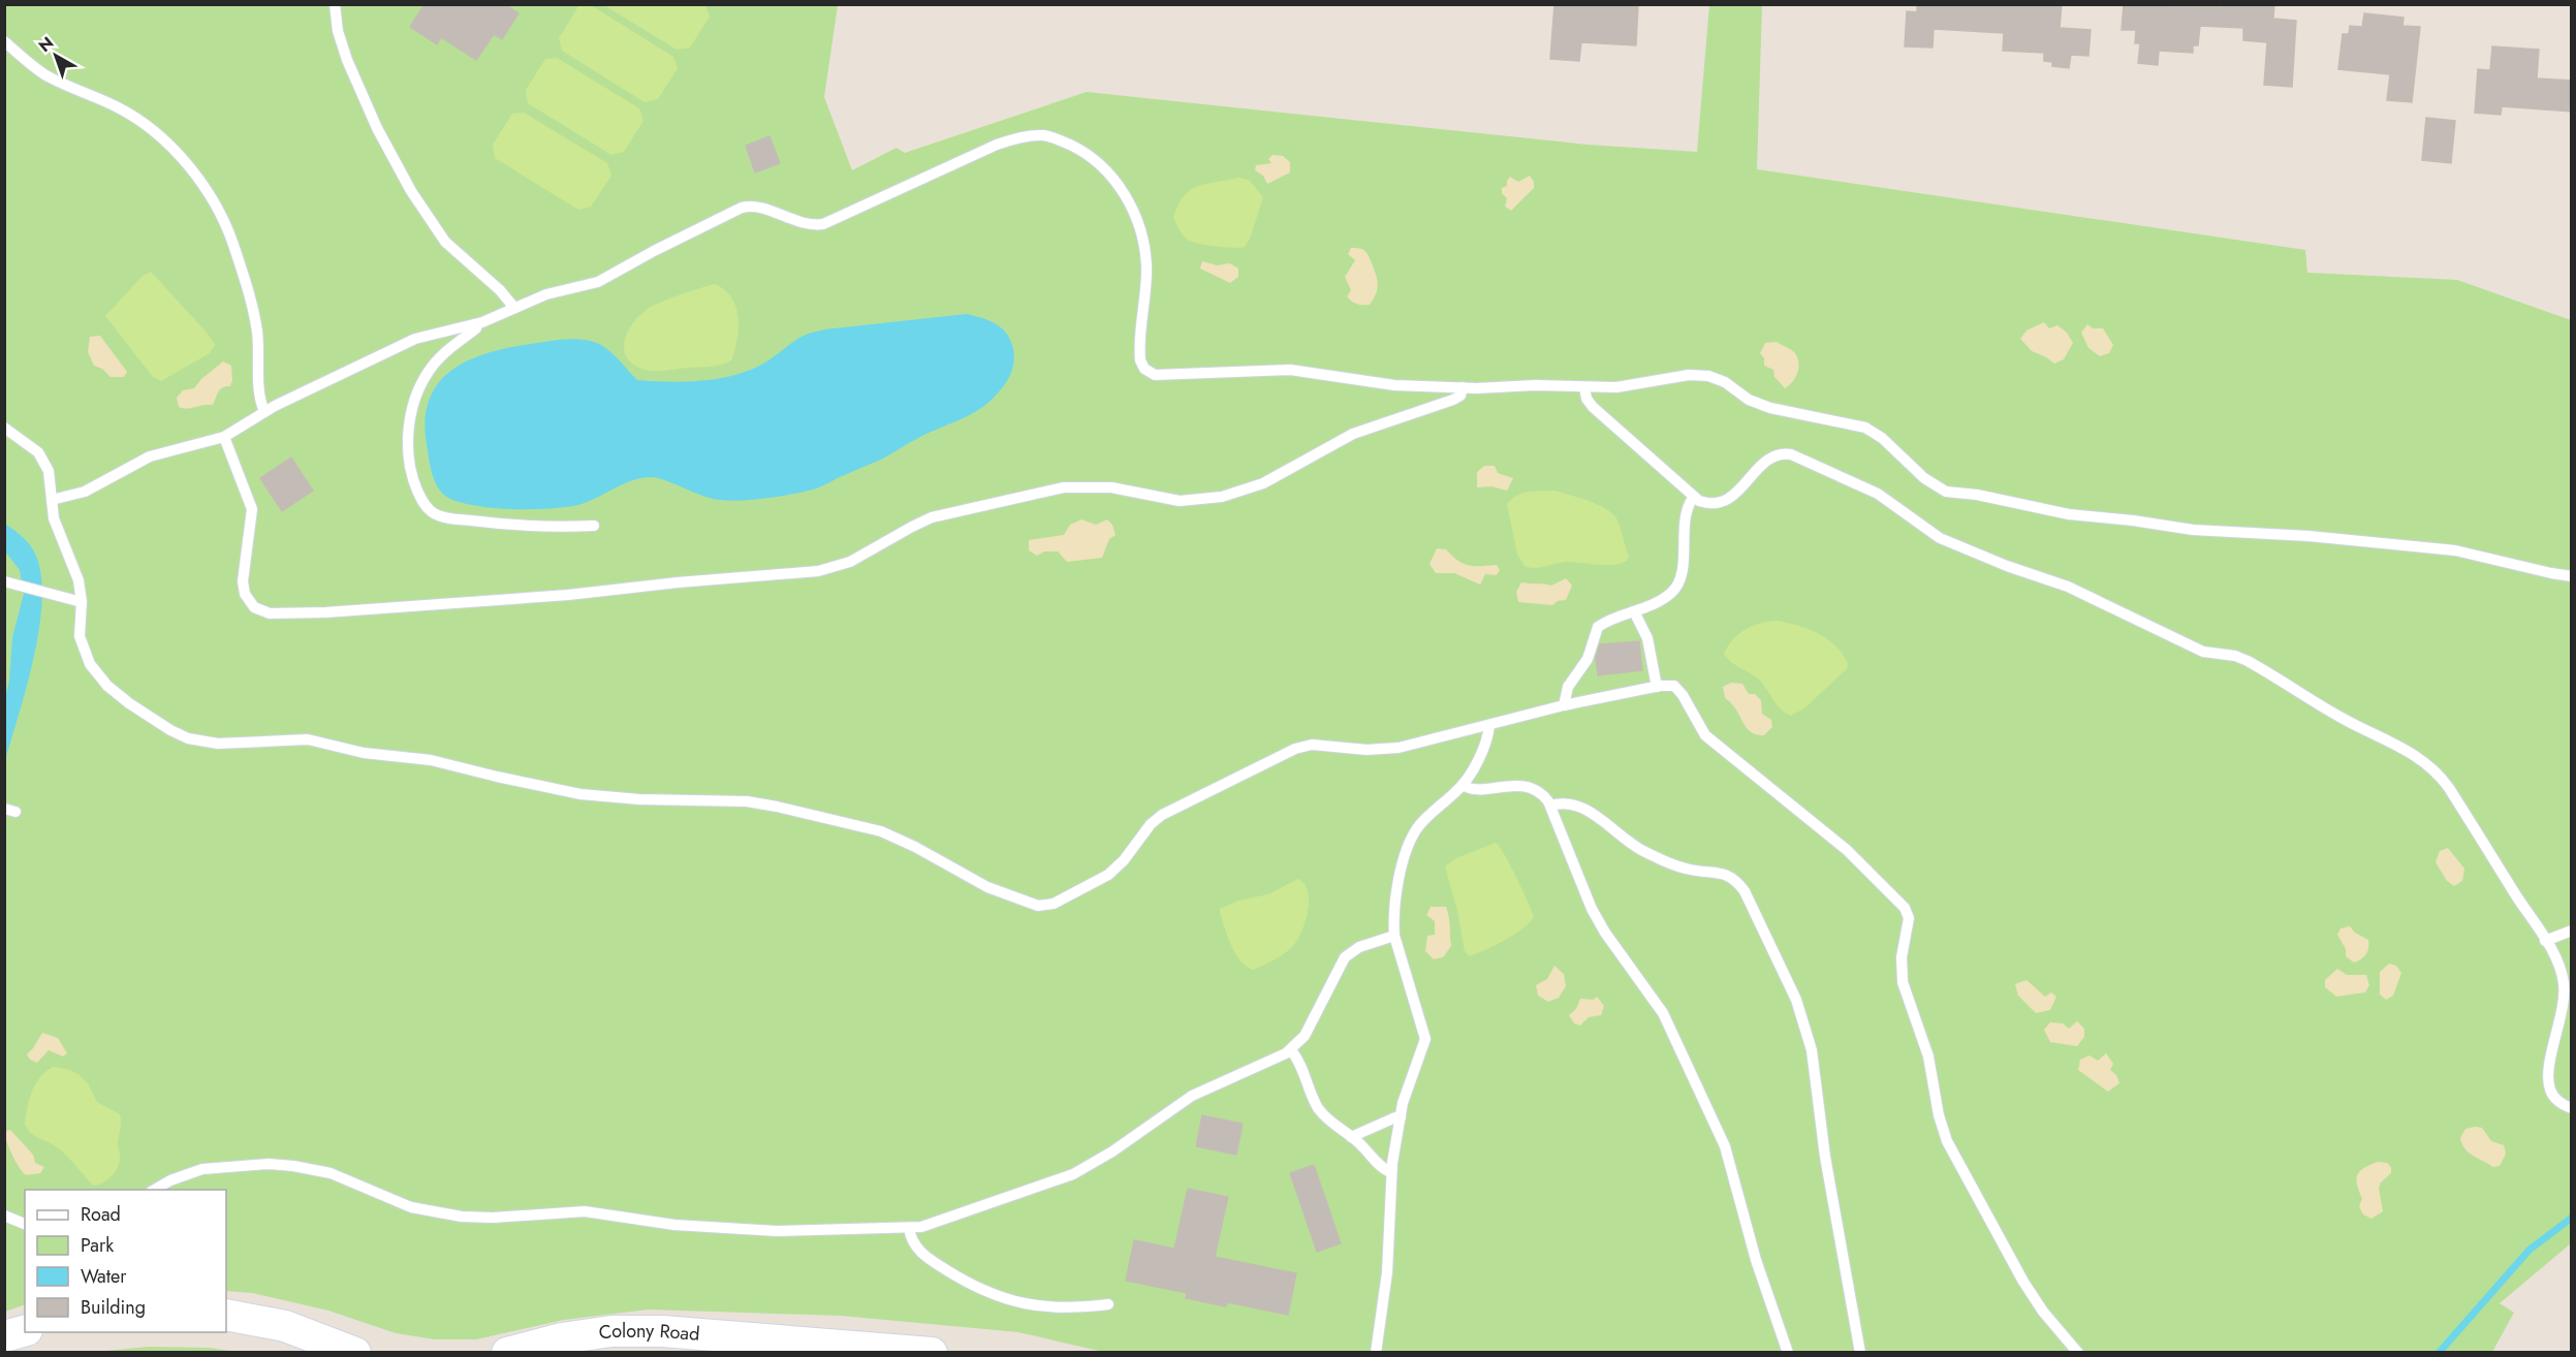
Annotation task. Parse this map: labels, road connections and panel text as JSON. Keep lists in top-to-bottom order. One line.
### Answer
{"streets":{"street":["Colony Road"]},"legend":["Road","Park","Water","Building"],"north":"top left"}
